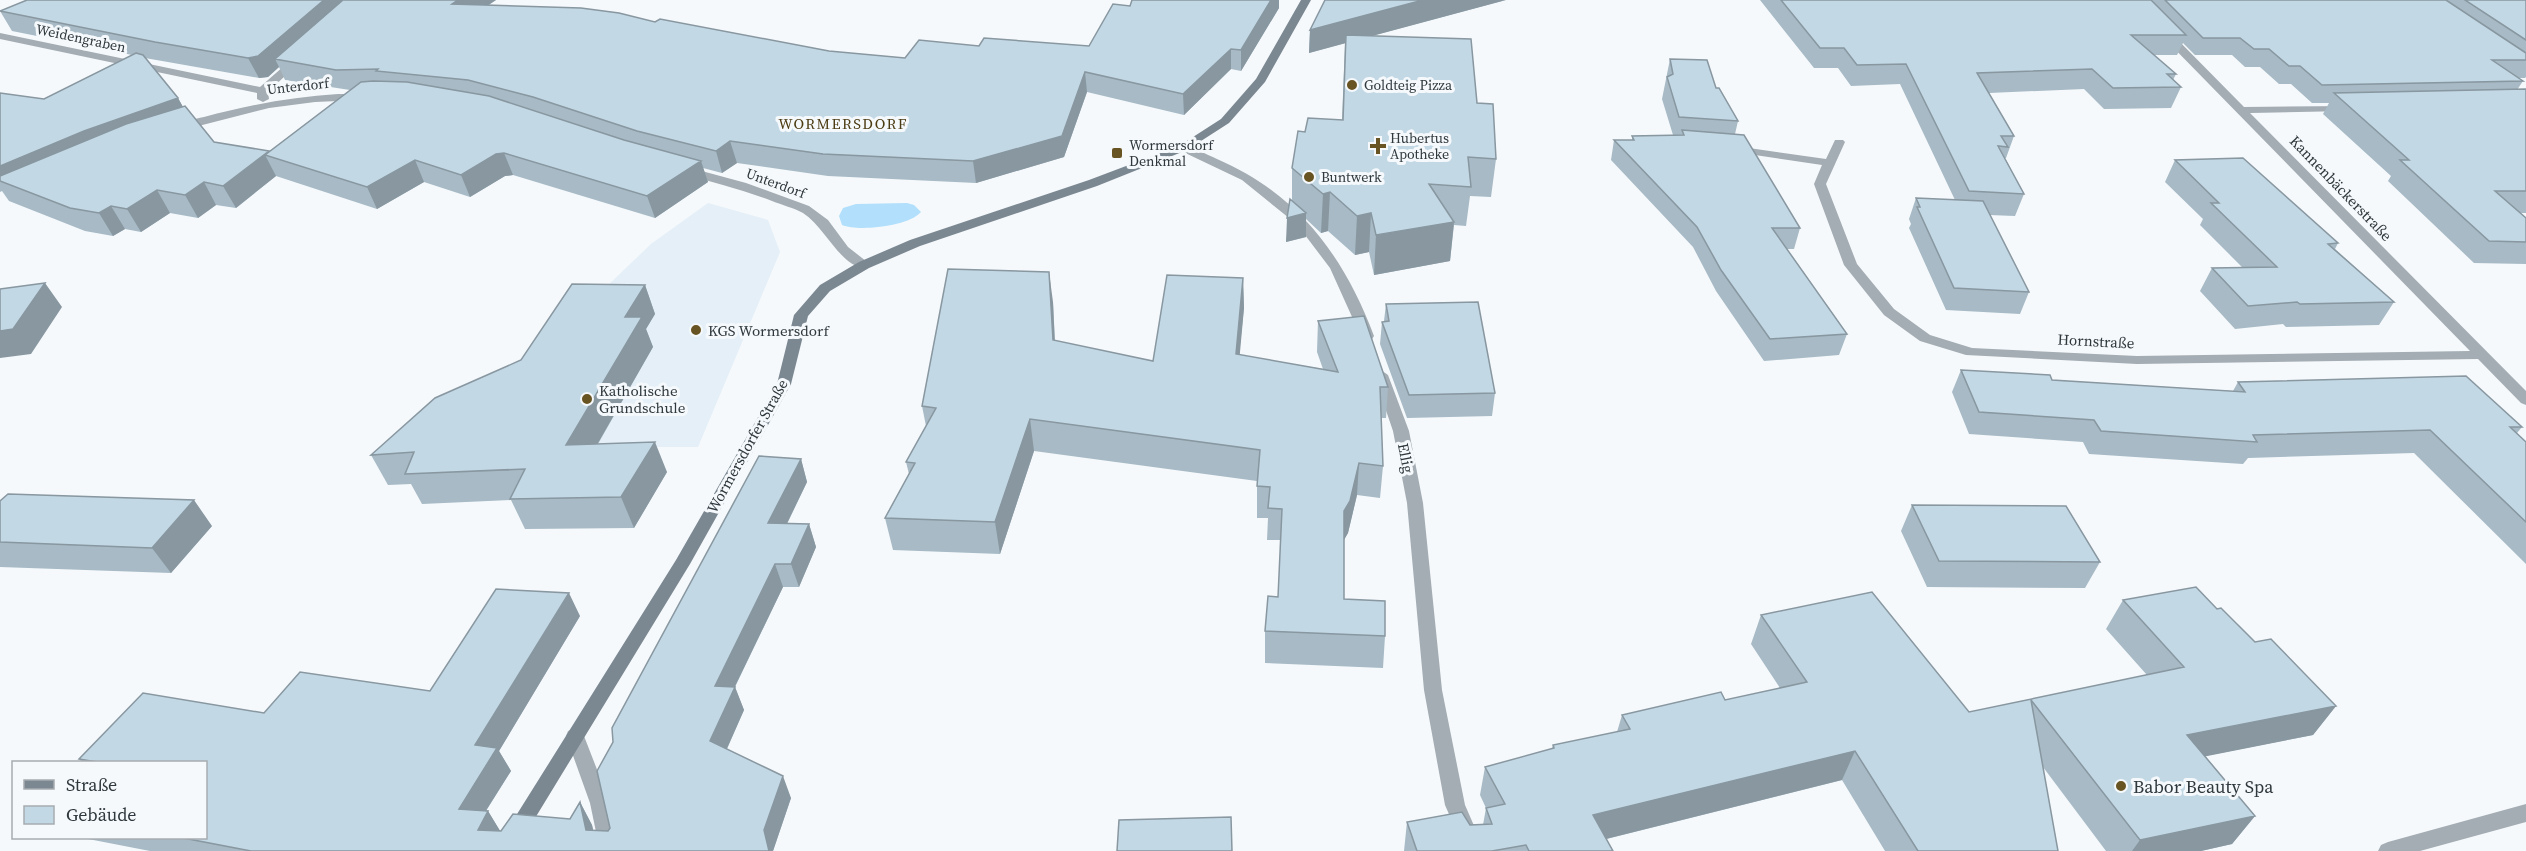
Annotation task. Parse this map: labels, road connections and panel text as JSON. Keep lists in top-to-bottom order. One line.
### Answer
{"streets":{"main road":["Wormersdorfer Straße"],"street":["Weidengraben","Unterdorf","Kannenbäckerstraße","Hornstraße","Ellig"]},"crossings":[["Unterdorf","Wormersdorfer Straße"],["Kannenbäckerstraße","Hornstraße"],["Wormersdorfer Straße","Ellig"]],"districts":["WORMERSDORF"],"places":{"other":["Goldteig Pizza","Buntwerk","KGS Wormersdorf","Katholische Grundschule","Babor Beauty Spa"],"health":["Hubertus Apotheke"],"transit":["Wormersdorf Denkmal"]},"legend":["Straße","Gebäude"]}
